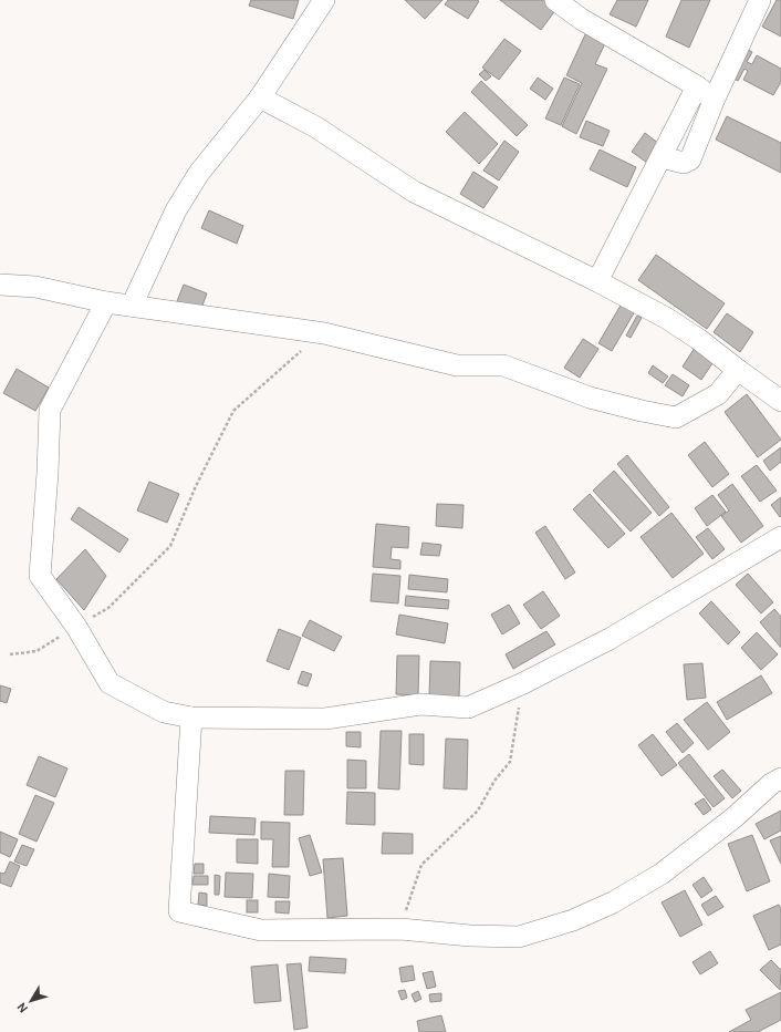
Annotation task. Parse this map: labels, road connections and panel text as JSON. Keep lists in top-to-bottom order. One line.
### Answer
{"north":"bottom left"}
